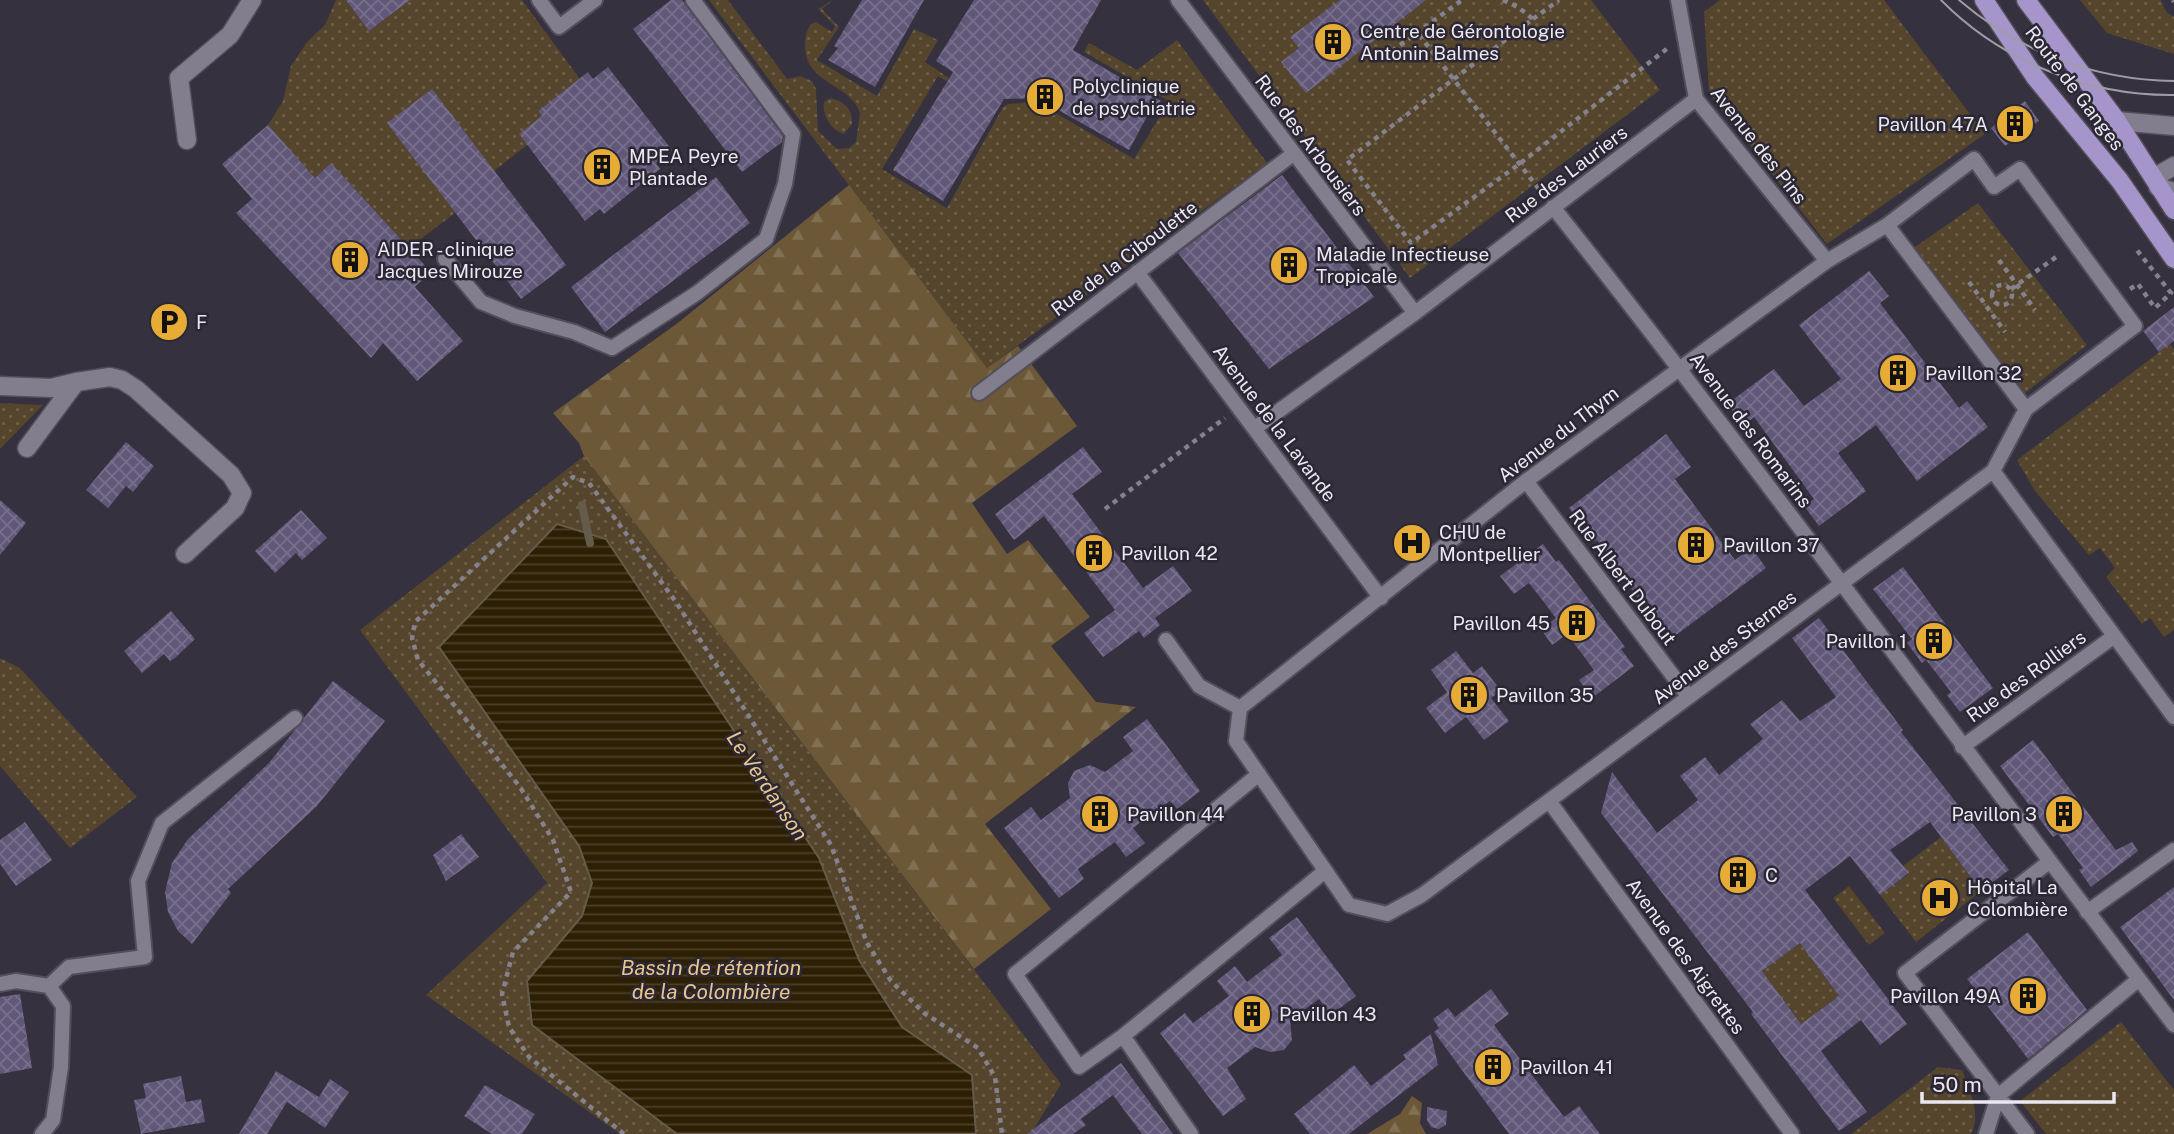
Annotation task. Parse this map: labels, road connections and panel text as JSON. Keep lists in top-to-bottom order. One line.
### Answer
{"streets":{"main road":["Route de Ganges"],"lane":["Rue des Arbousiers","Avenue des Pins","Rue des Lauriers","Rue de la Ciboulette","Avenue de la Lavande","Avenue des Romarins","Avenue du Thym","Rue Albert Dubout","Avenue des Sternes","Rue des Rolliers","Avenue des Aigrettes"]},"crossings":[["Rue des Arbousiers","Rue des Lauriers"],["Rue des Arbousiers","Rue de la Ciboulette"],["Avenue des Pins","Rue des Lauriers"],["Avenue des Pins","Avenue du Thym"],["Rue des Lauriers","Avenue de la Lavande"],["Rue des Lauriers","Avenue des Romarins"],["Rue de la Ciboulette","Avenue de la Lavande"],["Avenue de la Lavande","Avenue du Thym"],["Avenue des Romarins","Avenue du Thym"],["Avenue des Romarins","Avenue des Sternes"],["Avenue des Romarins","Rue des Rolliers"],["Avenue du Thym","Rue Albert Dubout"],["Avenue du Thym","Avenue des Sternes"],["Rue Albert Dubout","Avenue des Sternes"],["Avenue des Sternes","Avenue des Aigrettes"]],"water":["Le Verdanson","Bassin de rétention de la Colombière"],"places":{"building":["Centre de Gérontologie Antonin Balmes","Polyclinique de psychiatrie","Pavillon 47A","MPEA Peyre Plantade","AIDER - clinique Jacques Mirouze","Maladie Infectieuse Tropicale","Pavillon 32","Pavillon 37","Pavillon 42","Pavillon 45","Pavillon 1","Pavillon 35","Pavillon 44","Pavillon 3","C","Pavillon 49A","Pavillon 43","Pavillon 41"],"parking":["F"],"hospital":["CHU de Montpellier","Hôpital La Colombière"]},"scale_bar":"50 m"}
